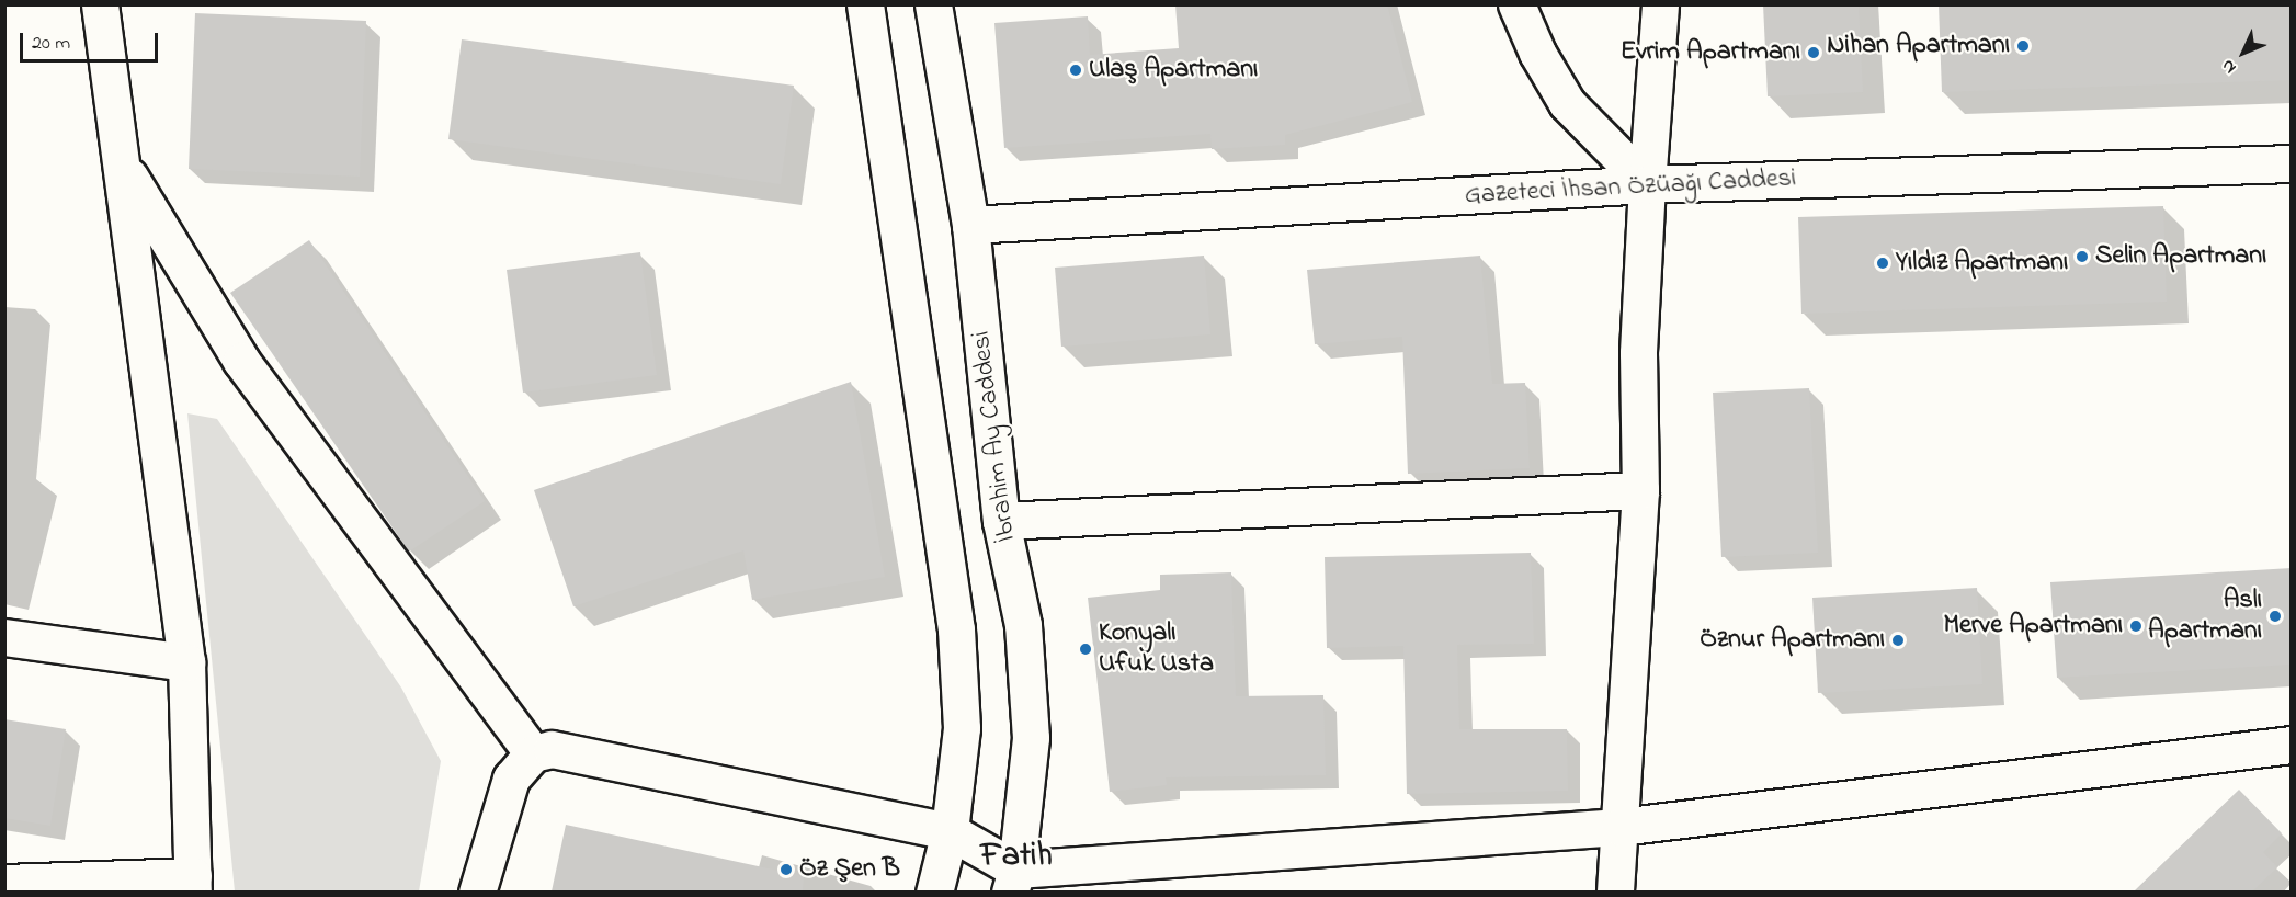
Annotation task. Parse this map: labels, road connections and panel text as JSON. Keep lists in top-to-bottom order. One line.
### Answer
{"streets":{"street":["Gazeteci İhsan Özüağı Caddesi","İbrahim Ay Caddesi"]},"crossings":[["Gazeteci İhsan Özüağı Caddesi","İbrahim Ay Caddesi"]],"districts":["Fatih"],"places":["Nihan Apartmanı","Evrim Apartmanı","Ulaş Apartmanı","Selin Apartmanı","Yıldız Apartmanı","Aslı Apartmanı","Merve Apartmanı","Öznur Apartmanı","Konyalı Ufuk Usta","Öz Şen B"],"scale_bar":"20 m","north":"bottom left"}
